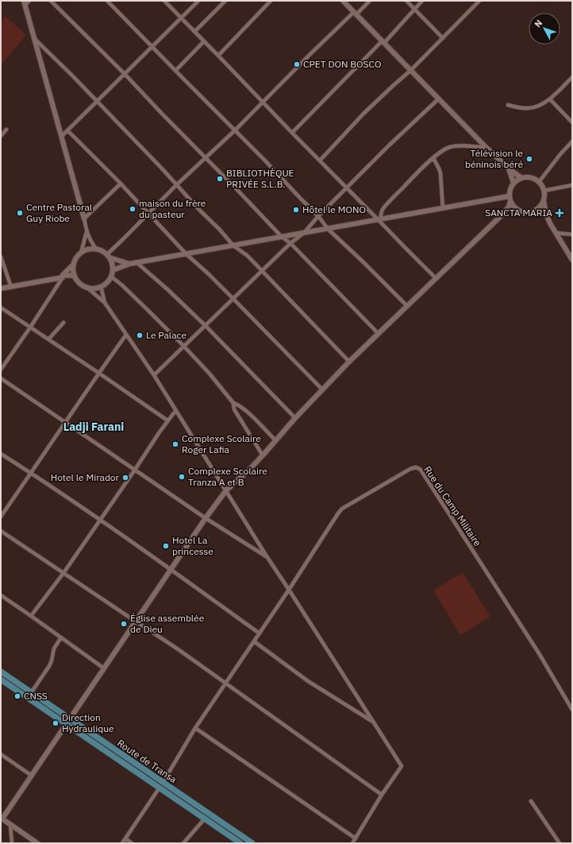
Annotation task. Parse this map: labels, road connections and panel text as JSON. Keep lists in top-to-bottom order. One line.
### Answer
{"streets":{"main road":["Route de Transa"],"street":["Rue du Camp Militaire"]},"districts":["Ladji Farani"],"places":{"other":["CPET DON BOSCO","Télévision le béninois béré","BIBLIOTHÈQUE PRIVÉE S.L.B.","maison du frère du pasteur","Hôtel le MONO","Centre Pastoral Guy Riobe","Le Palace","Complexe Scolaire Roger Lafia","Complexe Scolaire Tranza A et B","Hotel le Mirador","Hotel La princesse","Église assemblée de Dieu","CNSS","Direction Hydraulique"],"health":["SANCTA MARIA"]},"north":"top left"}
